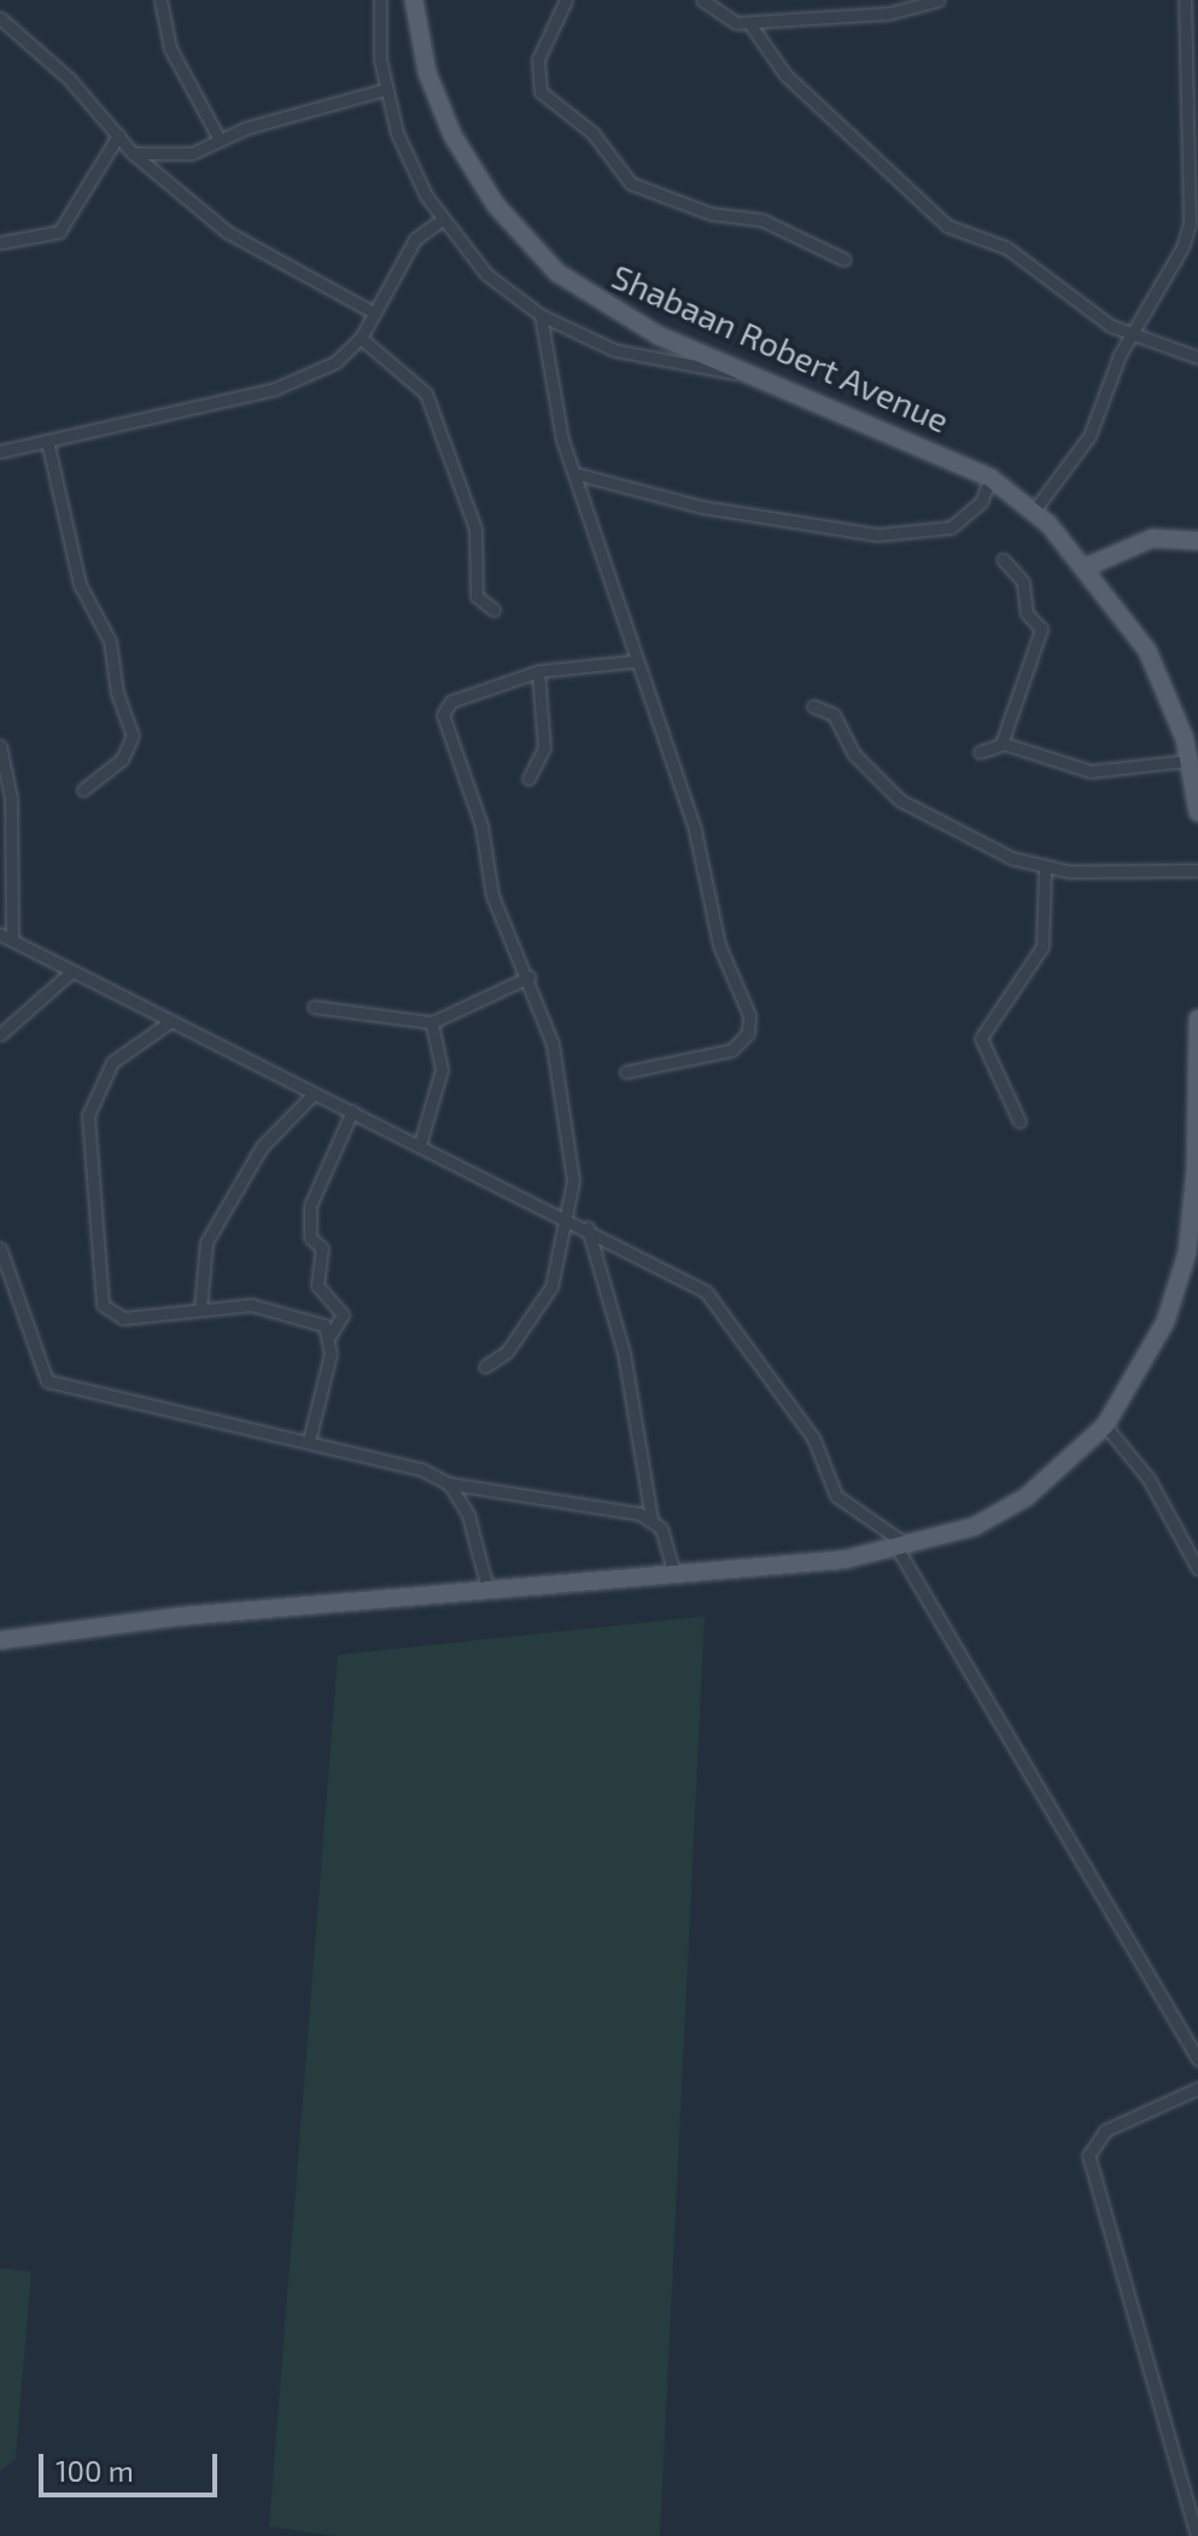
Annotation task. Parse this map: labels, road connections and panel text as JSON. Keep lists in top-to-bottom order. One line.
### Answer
{"streets":{"main road":["Shabaan Robert Avenue"]},"scale_bar":"100 m"}
